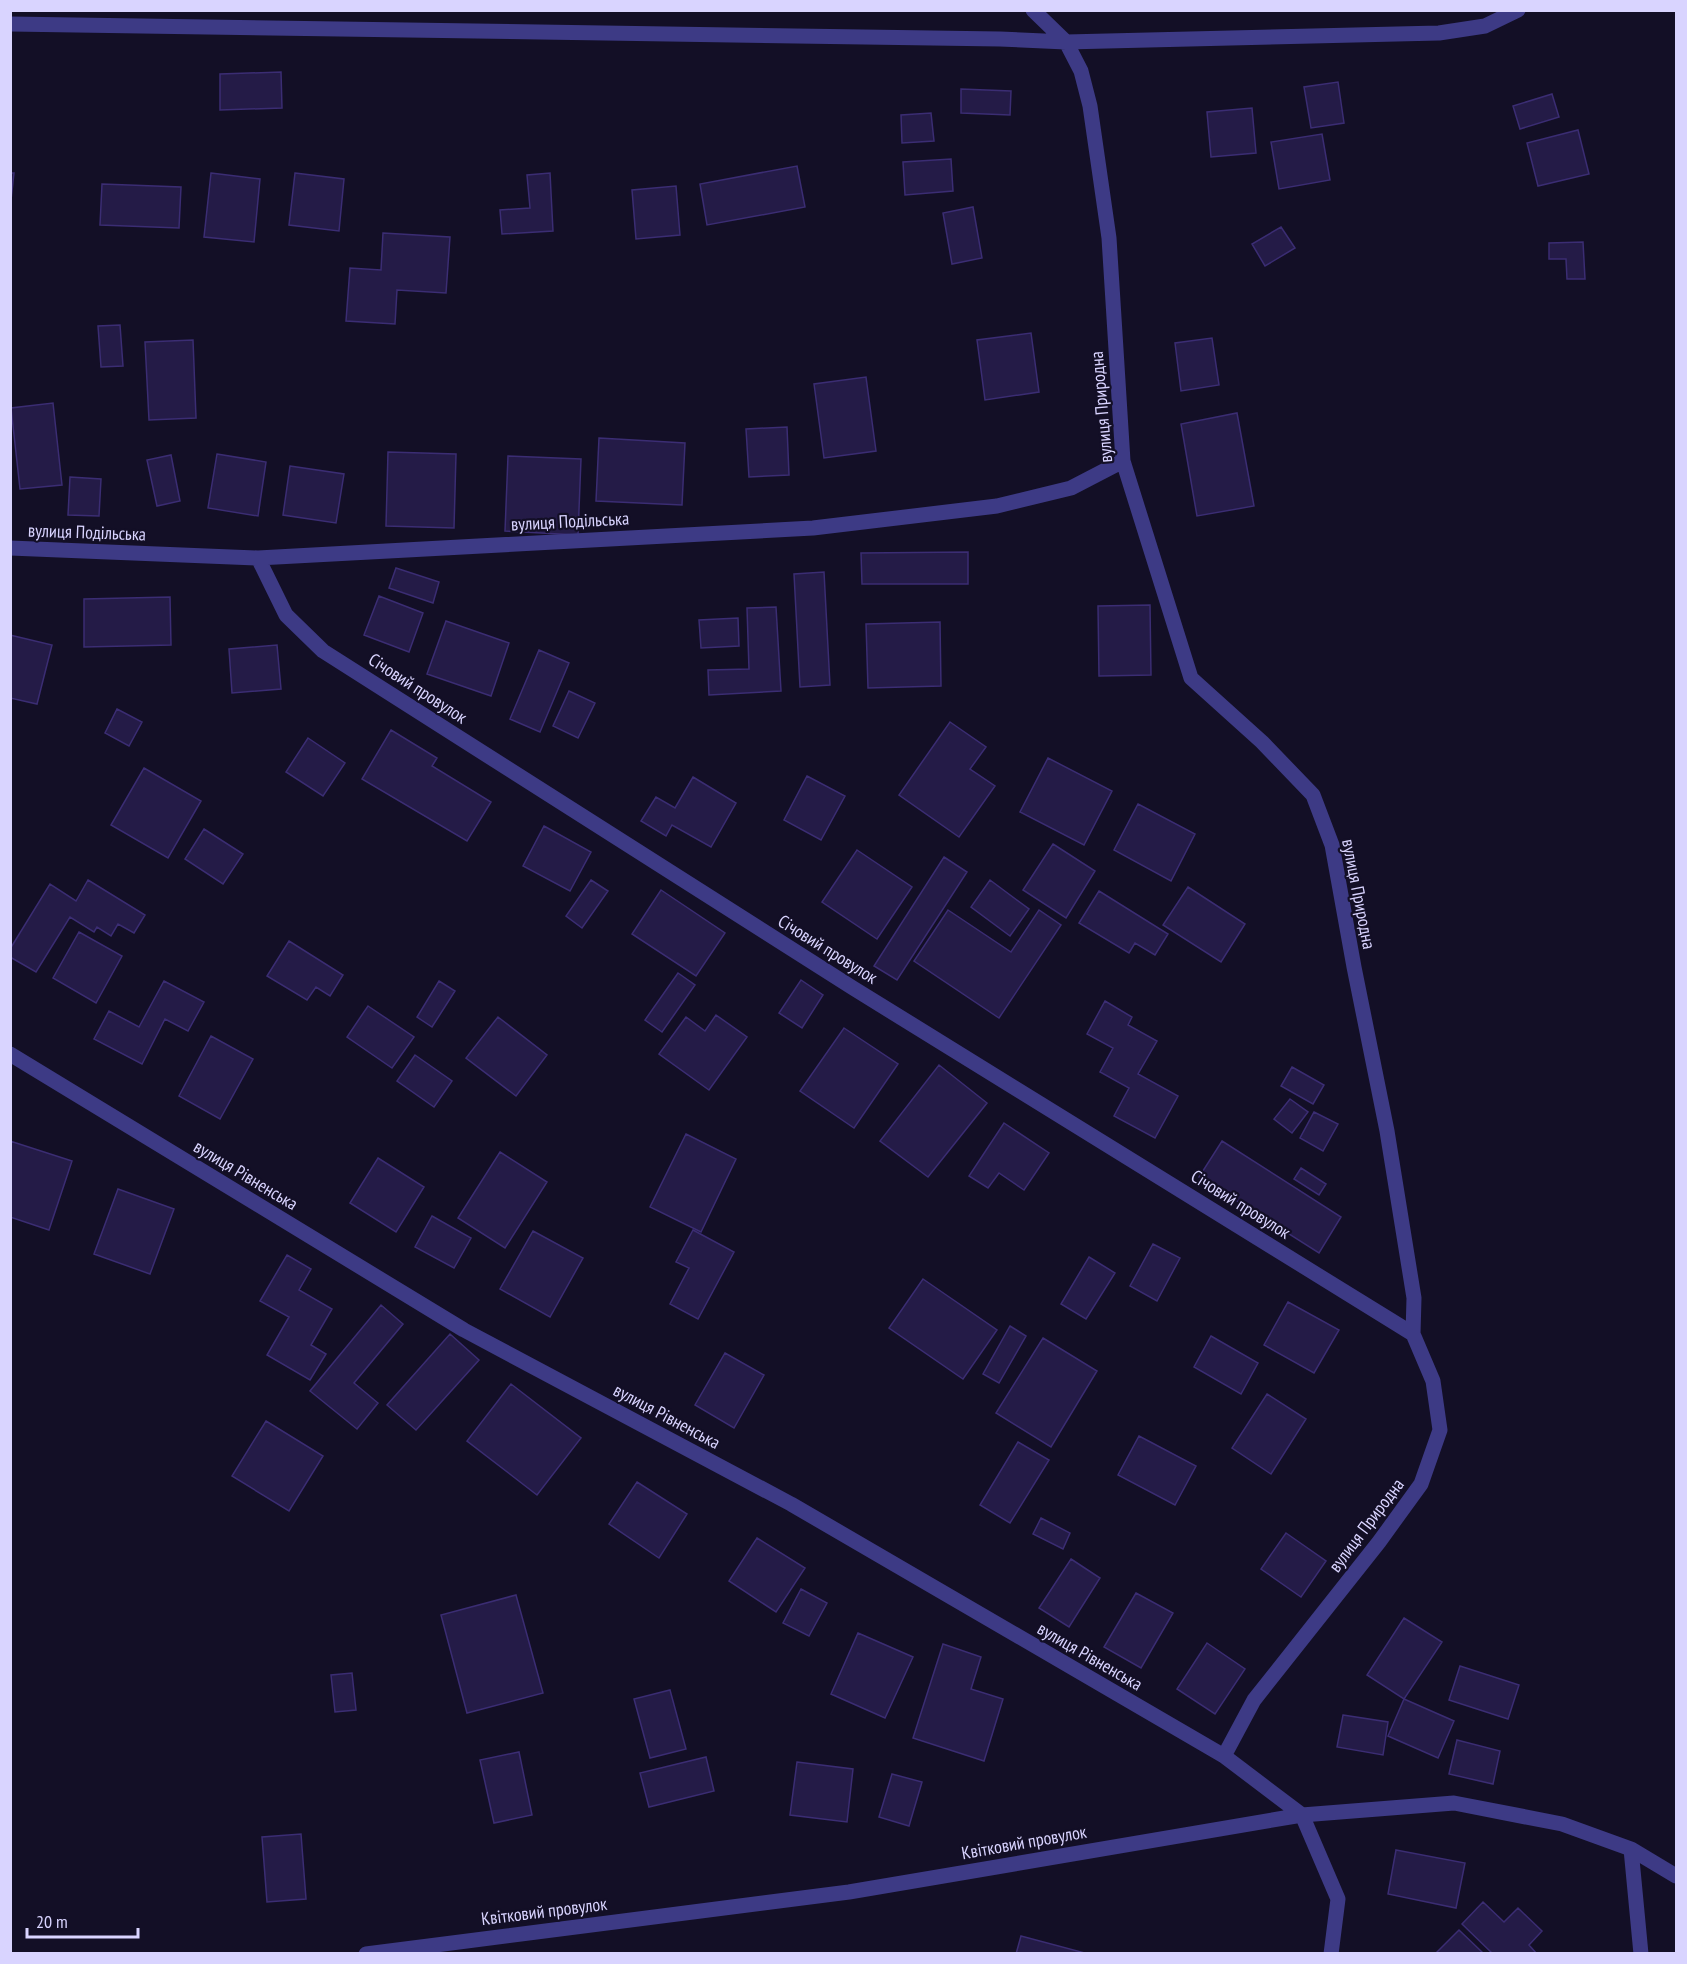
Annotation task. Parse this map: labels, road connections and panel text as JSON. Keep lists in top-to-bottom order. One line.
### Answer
{"streets":{"street":["вулиця Природна","вулиця Подільська","Січовий провулок","вулиця Рівненська","Квітковий провулок"]},"crossings":[["вулиця Природна","вулиця Подільська"],["вулиця Природна","Січовий провулок"],["вулиця Природна","вулиця Рівненська"],["вулиця Подільська","Січовий провулок"],["вулиця Рівненська","Квітковий провулок"]],"scale_bar":"20 m"}
